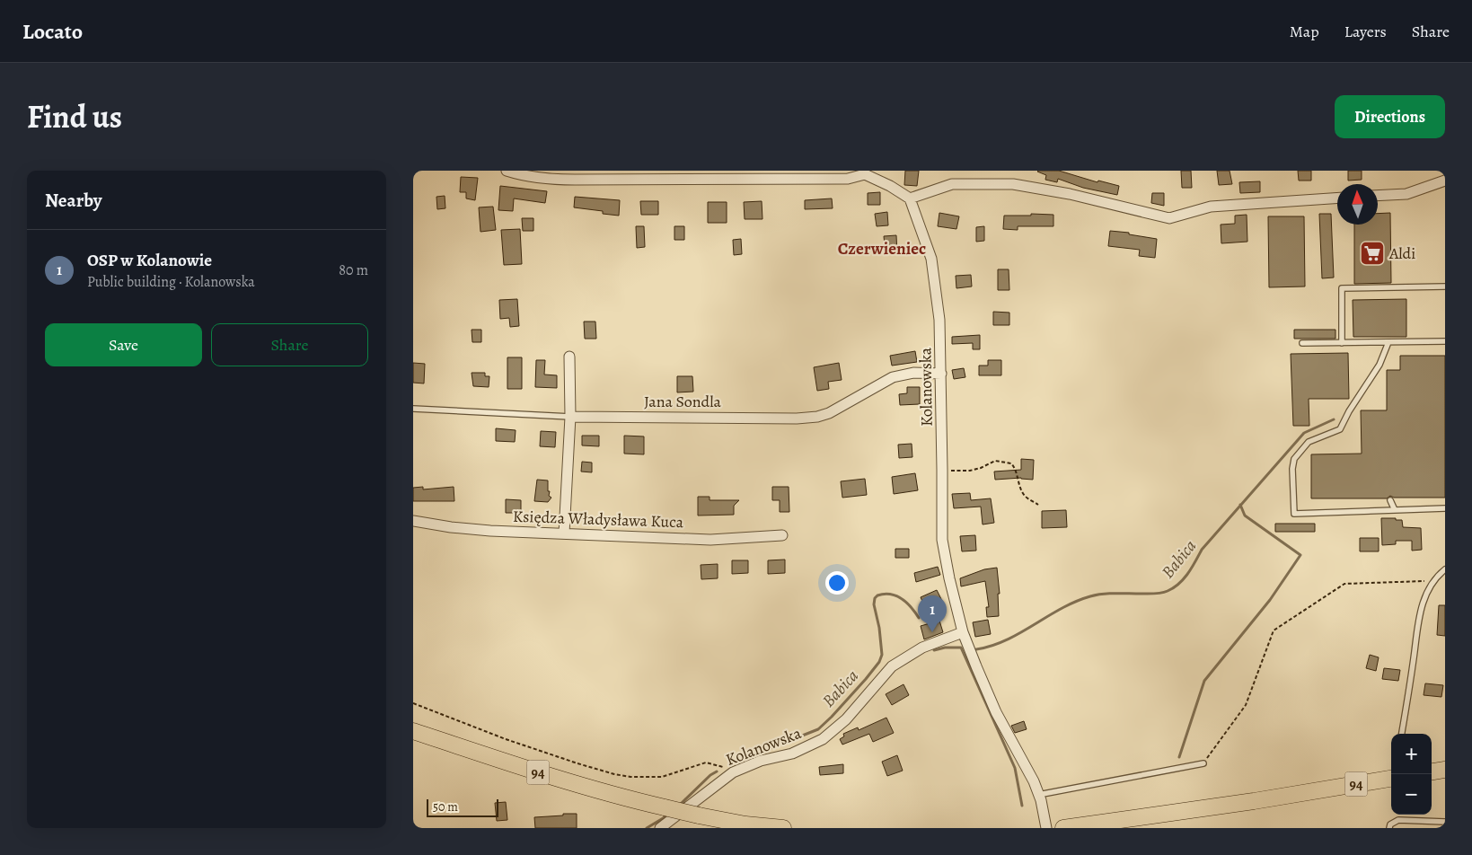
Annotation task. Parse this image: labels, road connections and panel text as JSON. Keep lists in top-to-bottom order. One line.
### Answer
{"streets":{"main road":["94"],"street":["Kolanowska","Jana Sondla","Księdza Władysława Kuca"]},"crossings":[["Kolanowska","Jana Sondla"]],"districts":["Czerwieniec"],"water":["Babica"],"places":{"supermarket":["Aldi"]},"scale_bar":"50 m","north":"top","page":{"header":"Locato","nav":["Map","Layers","Share"],"title":"Find us","buttons":["Directions",["Save","Share"]],"heading":"Nearby","list":[{"mark":"1","name":"OSP w Kolanowie","note":"Public building · Kolanowska","value":"80 m"}],"pins":"1","map_buttons":["+","−"],"scale":"50 m"}}
